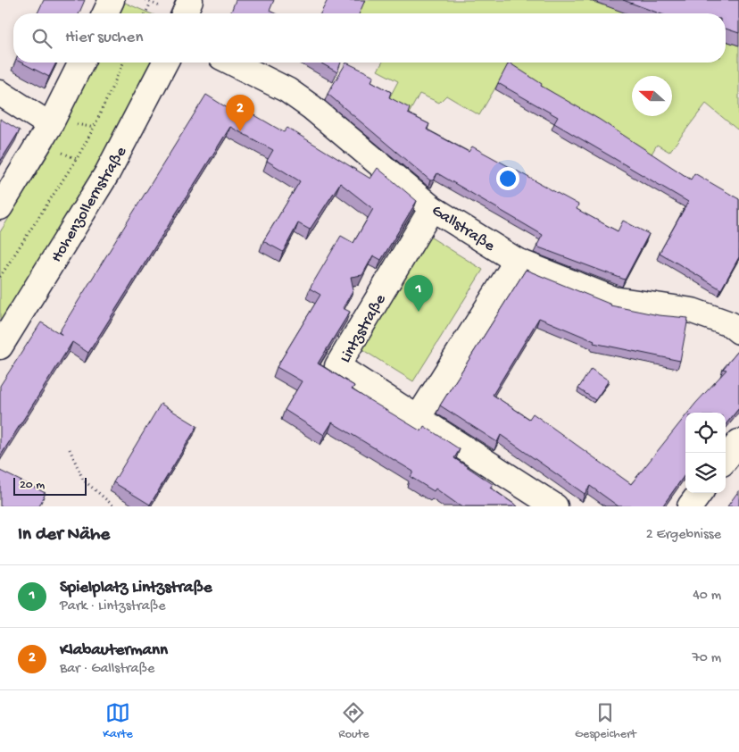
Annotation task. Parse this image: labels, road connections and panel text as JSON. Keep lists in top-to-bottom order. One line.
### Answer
{"streets":{"street":["Hohenzollernstraße","Gallstraße","Lintzstraße"]},"crossings":[["Gallstraße","Lintzstraße"]],"scale_bar":"20 m","north":"left","page":{"search":"Hier suchen","pins":["2","1"],"scale":"20 m","heading":["In der Nähe","2 Ergebnisse"],"list":[{"mark":"1","name":"Spielplatz Lintzstraße","note":"Park · Lintzstraße","value":"40 m"},{"mark":"2","name":"Klabautermann","note":"Bar · Gallstraße","value":"70 m"}],"nav":["Karte","Route","Gespeichert"]}}
